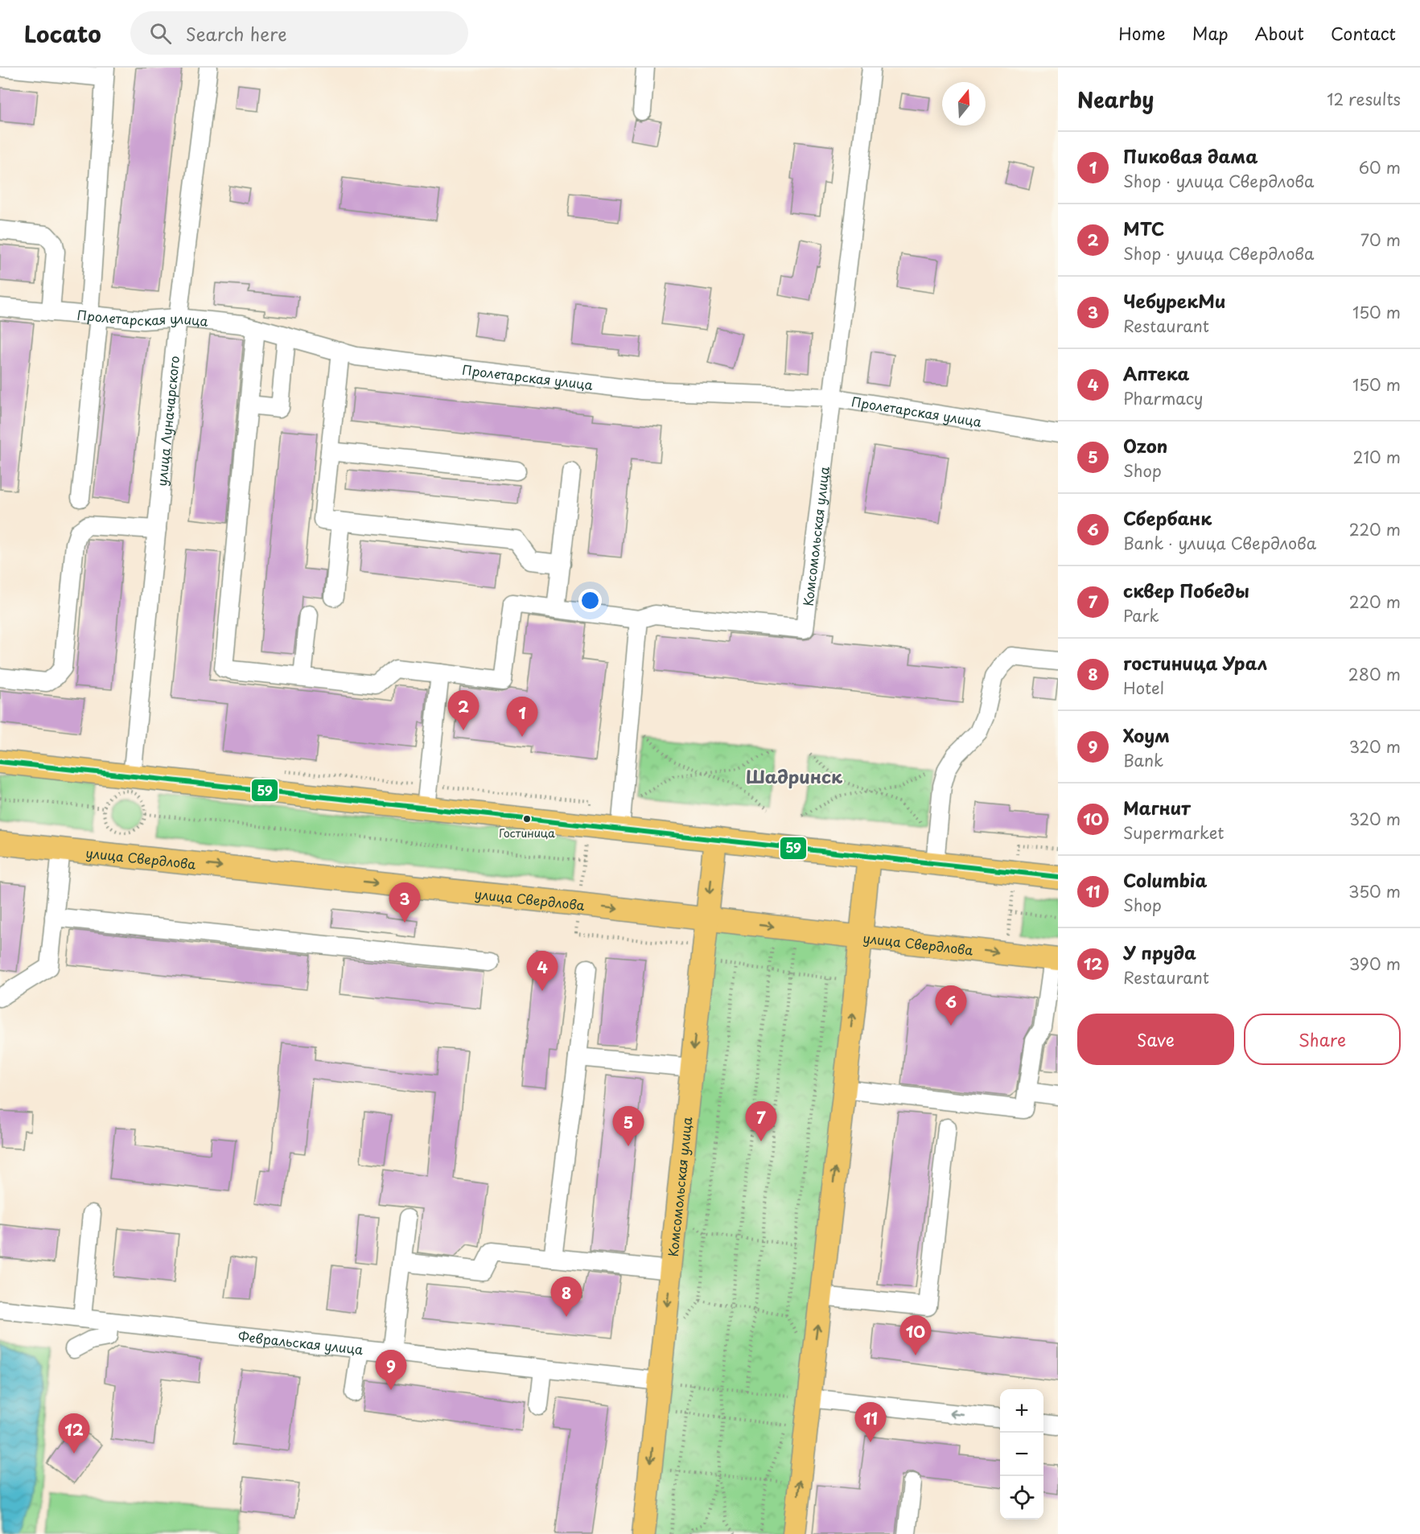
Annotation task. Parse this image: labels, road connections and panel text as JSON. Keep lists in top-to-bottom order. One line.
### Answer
{"streets":{"main road":["Комсомольская улица","улица Свердлова"],"street":["Пролетарская улица","улица Луначарского","Февральская улица"]},"crossings":[["Пролетарская улица","улица Луначарского"],["Пролетарская улица","Комсомольская улица"],["Комсомольская улица","улица Свердлова"],["Комсомольская улица","Февральская улица"]],"districts":["Шадринск"],"places":["Гостиница"],"lines":["transit line 59"],"north":"top","page":{"header":"Locato","search":"Search here","nav":["Home","Map","About","Contact"],"heading":["Nearby","12 results"],"list":[{"mark":"1","name":"Пиковая дама","note":"Shop · улица Свердлова","value":"60 m"},{"mark":"2","name":"МТС","note":"Shop · улица Свердлова","value":"70 m"},{"mark":"3","name":"ЧебурекМи","note":"Restaurant","value":"150 m"},{"mark":"4","name":"Аптека","note":"Pharmacy","value":"150 m"},{"mark":"5","name":"Ozon","note":"Shop","value":"210 m"},{"mark":"6","name":"Сбербанк","note":"Bank · улица Свердлова","value":"220 m"},{"mark":"7","name":"сквер Победы","note":"Park","value":"220 m"},{"mark":"8","name":"гостиница Урал","note":"Hotel","value":"280 m"},{"mark":"9","name":"Хоум","note":"Bank","value":"320 m"},{"mark":"10","name":"Магнит","note":"Supermarket","value":"320 m"},{"mark":"11","name":"Columbia","note":"Shop","value":"350 m"},{"mark":"12","name":"У пруда","note":"Restaurant","value":"390 m"}],"pins":["2","1","3","4","6","7","5","8","10","9","11","12"],"buttons":["Save","Share"],"map_buttons":["+","−"]}}
